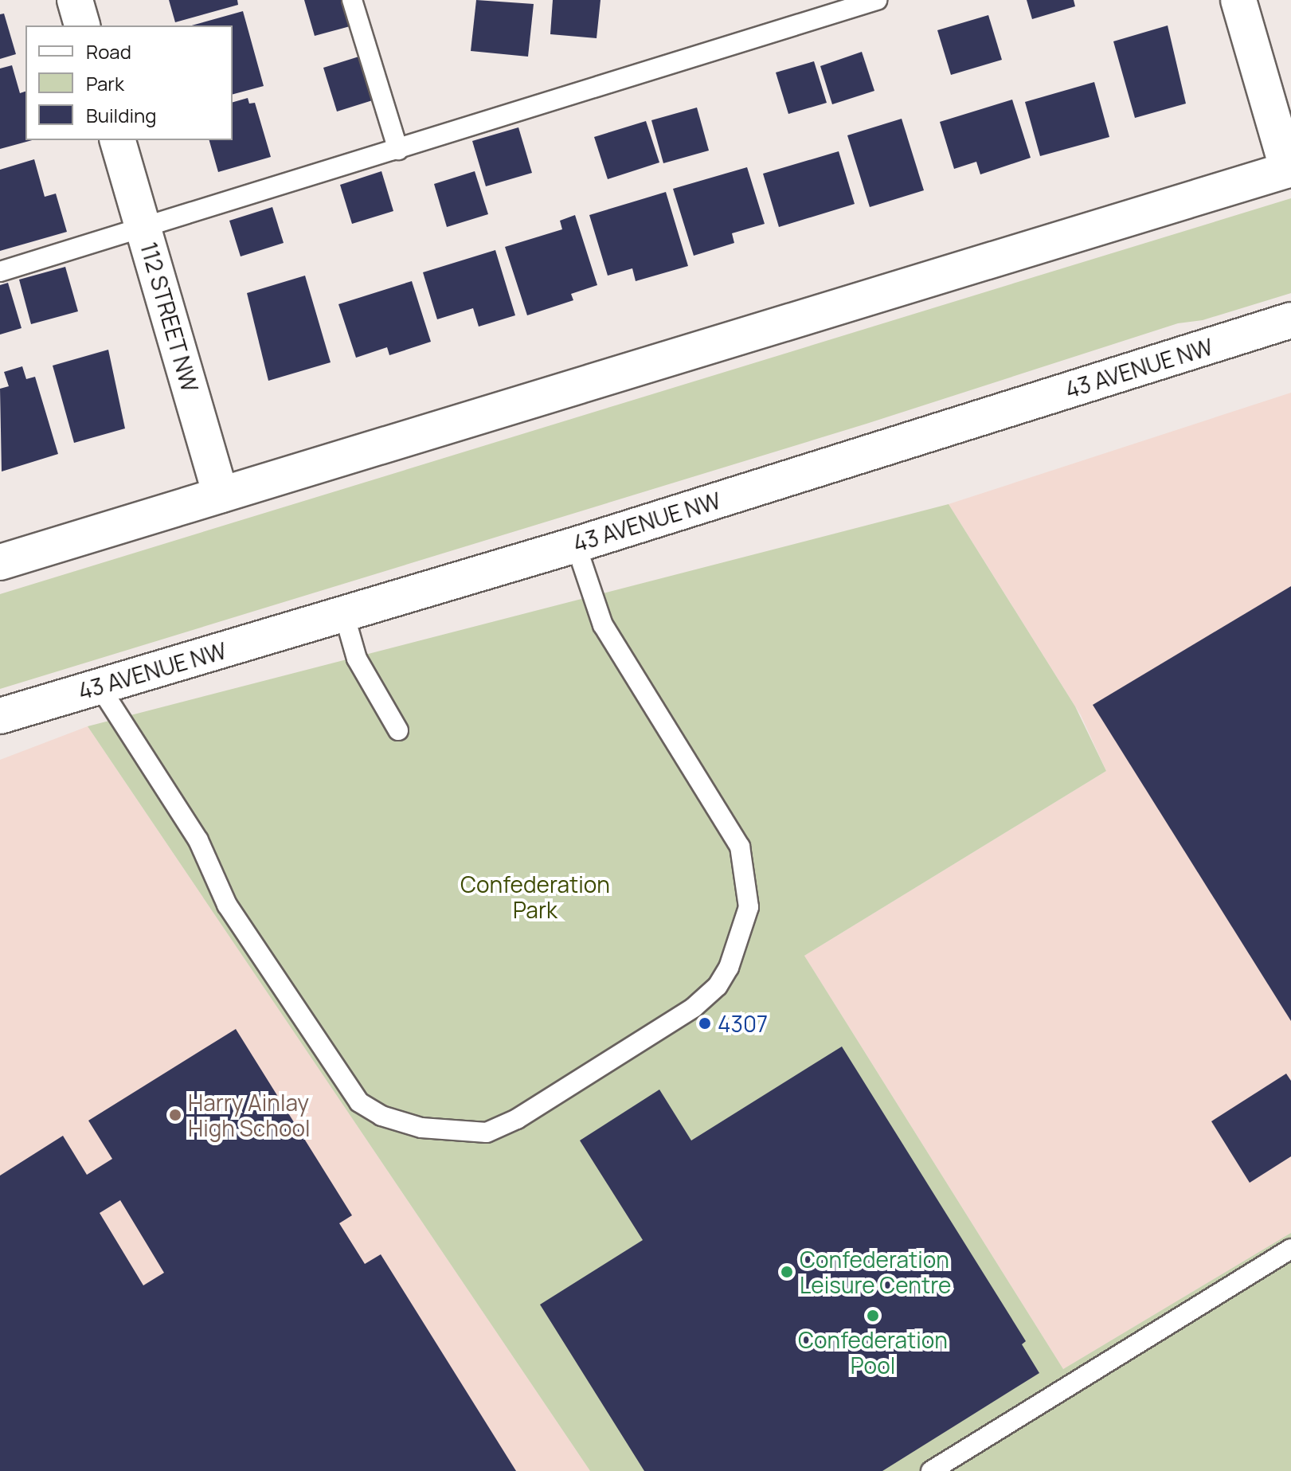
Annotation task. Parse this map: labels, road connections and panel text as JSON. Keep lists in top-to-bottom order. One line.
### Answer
{"streets":{"street":["112 STREET NW","43 AVENUE NW"]},"parks":["Confederation Park"],"places":["4307","Harry Ainlay High School","Confederation Leisure Centre","Confederation Pool"],"legend":["Road","Park","Building"]}
